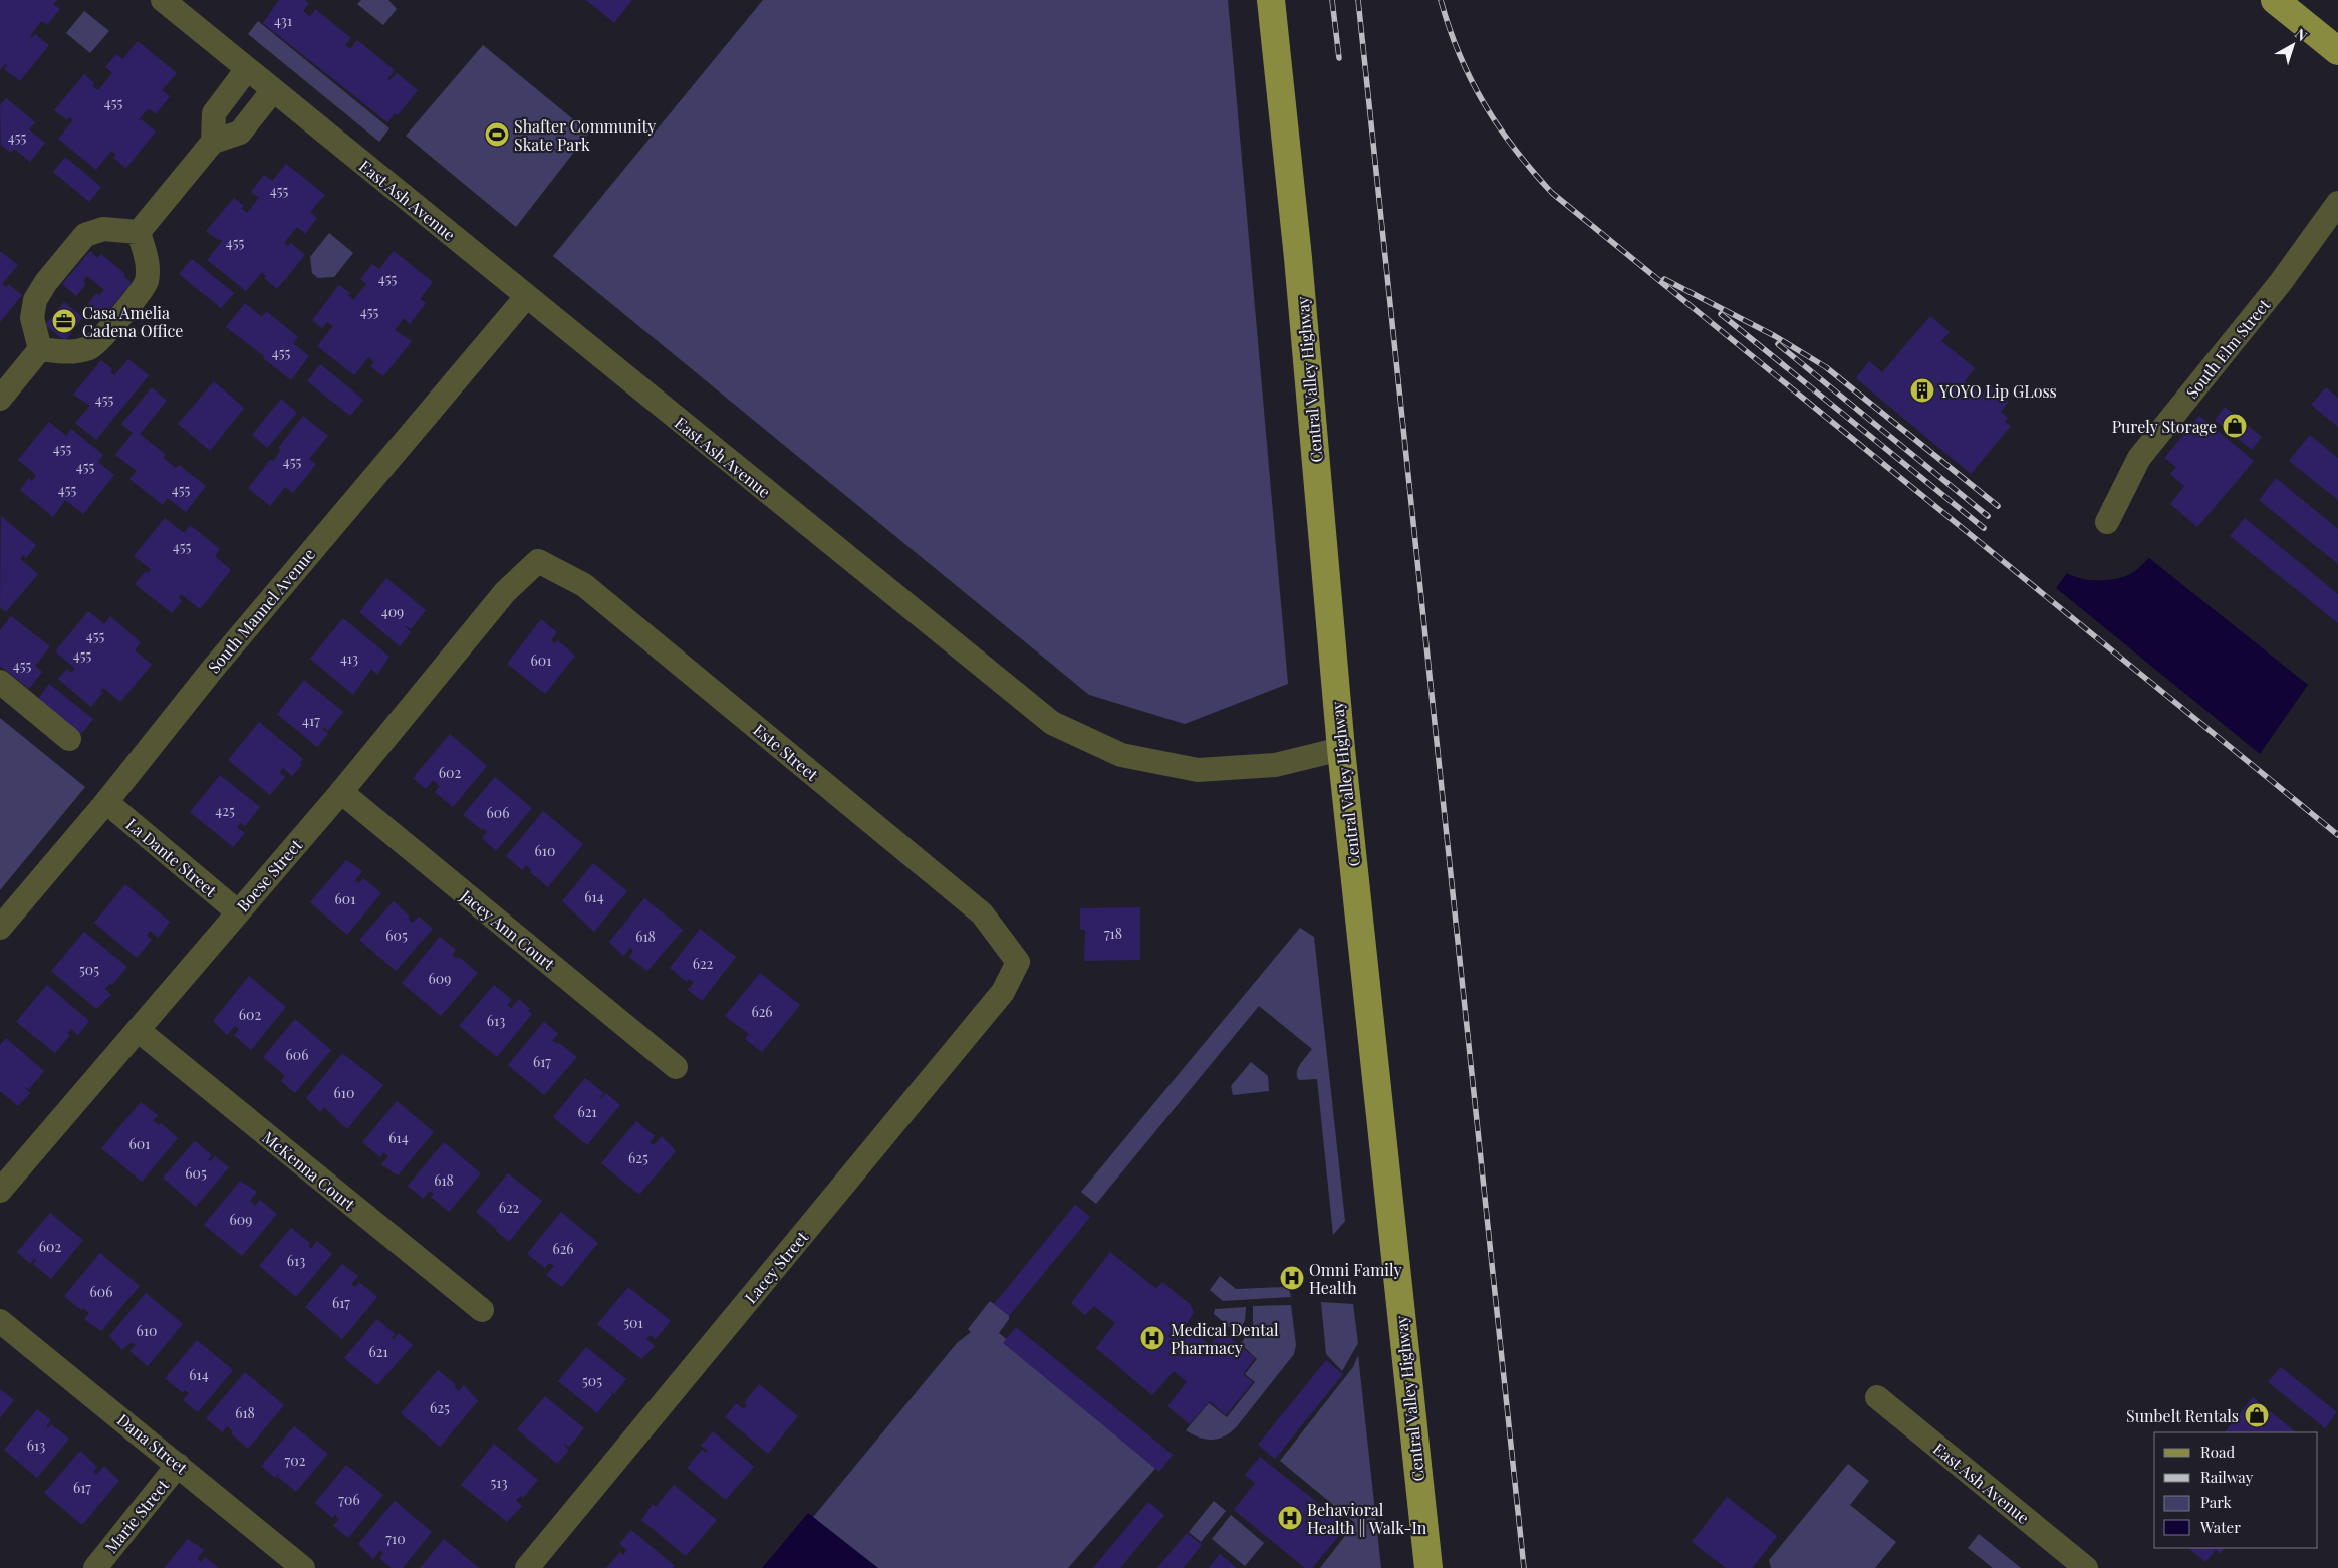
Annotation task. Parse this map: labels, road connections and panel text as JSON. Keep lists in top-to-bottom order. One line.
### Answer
{"streets":{"main road":["Central Valley Highway"],"street":["East Ash Avenue","South Elm Street","South Mannel Avenue","Este Street","La Dante Street","Boese Street","Jacey Ann Court","McKenna Court","Lacey Street","Dana Street","Marie Street"]},"crossings":[["East Ash Avenue","Central Valley Highway"],["East Ash Avenue","South Mannel Avenue"],["South Mannel Avenue","La Dante Street"],["Este Street","Boese Street"],["Este Street","Lacey Street"],["La Dante Street","Boese Street"],["Boese Street","Jacey Ann Court"],["Boese Street","McKenna Court"],["Dana Street","Marie Street"]],"places":{"sports":["Shafter Community Skate Park"],"office":["Casa Amelia Cadena Office"],"building":["YOYO Lip GLoss"],"shop":["Purely Storage","Sunbelt Rentals"],"hospital":["Omni Family Health","Medical Dental Pharmacy","Behavioral Health || Walk-In"]},"house_numbers":["431","455","455","455","455","455","455","455","455","455","455","455","455","455","455","409","455","455","413","601","455","417","602","425","606","610","614","601","718","605","618","622","505","609","626","602","613","606","617","610","621","614","601","625","605","618","622","609","602","626","613","606","617","501","610","621","614","505","625","618","613","702","513","617","706","710"],"legend":["Road","Railway","Park","Water"],"north":"top right"}
